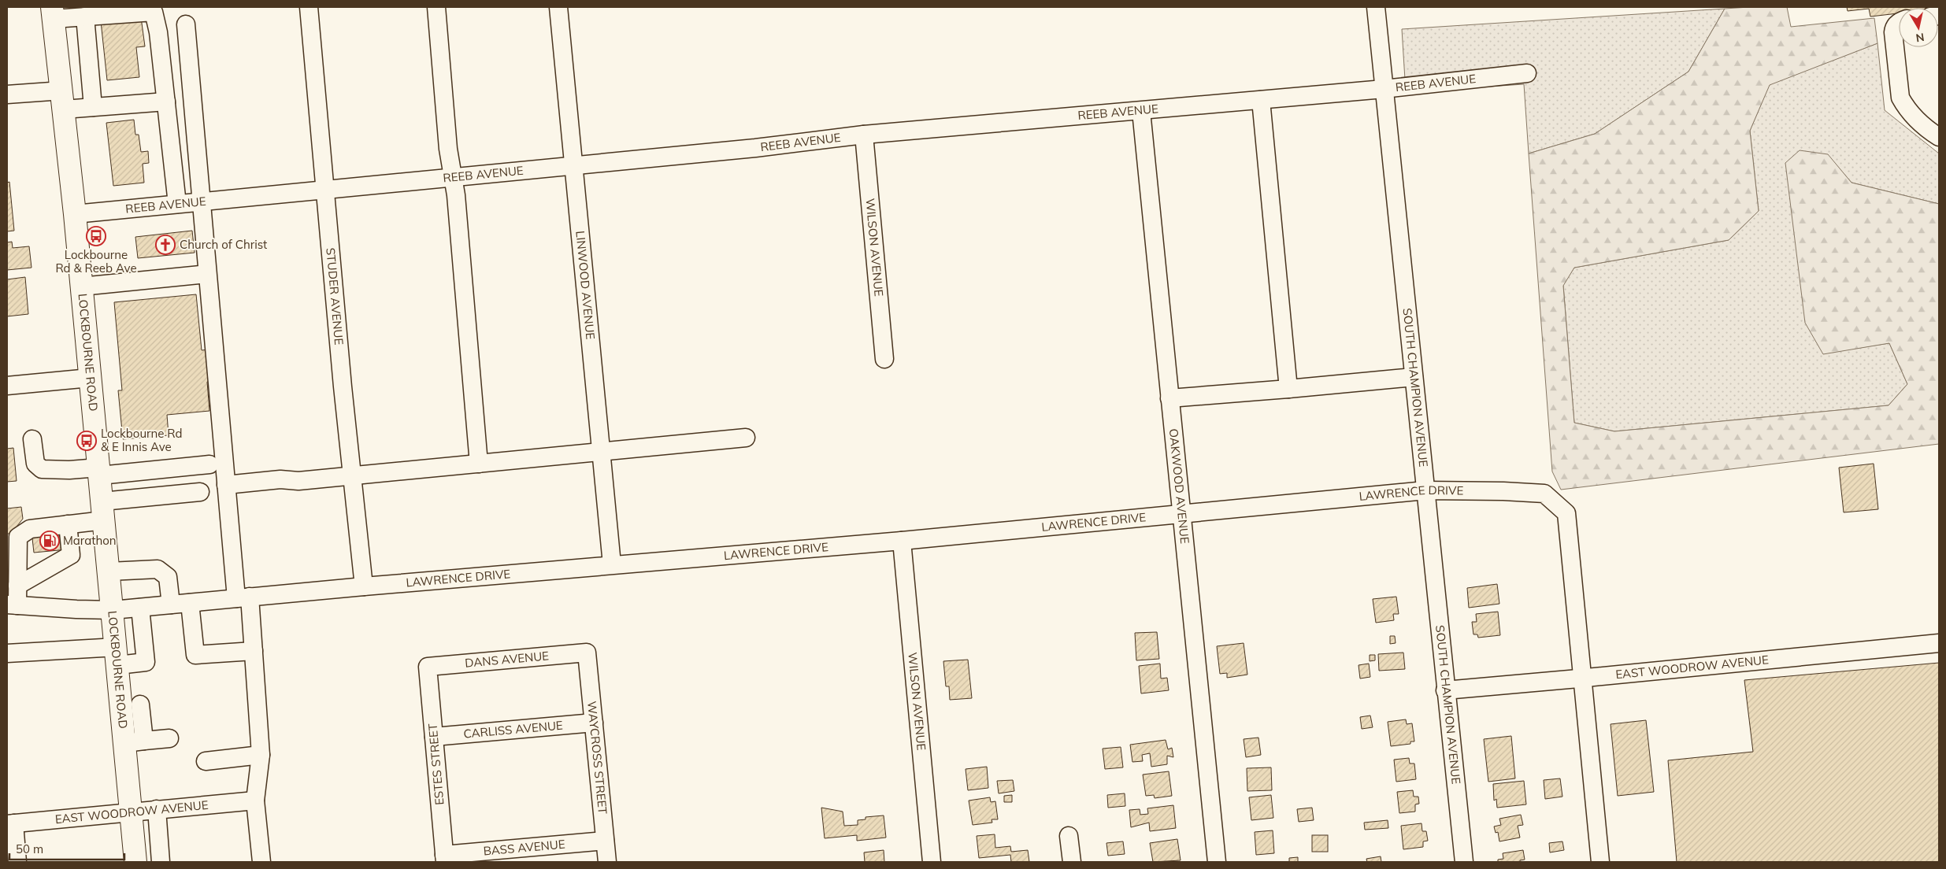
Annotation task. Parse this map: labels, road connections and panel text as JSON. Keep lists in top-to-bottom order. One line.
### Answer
{"streets":{"main road":["LOCKBOURNE ROAD"],"street":["REEB AVENUE","WILSON AVENUE","LINWOOD AVENUE","STUDER AVENUE","SOUTH CHAMPION AVENUE","OAKWOOD AVENUE","LAWRENCE DRIVE","DANS AVENUE","EAST WOODROW AVENUE","CARLISS AVENUE","WAYCROSS STREET","ESTES STREET","BASS AVENUE"]},"crossings":[["REEB AVENUE","WILSON AVENUE"],["REEB AVENUE","LINWOOD AVENUE"],["REEB AVENUE","STUDER AVENUE"],["REEB AVENUE","LOCKBOURNE ROAD"],["REEB AVENUE","SOUTH CHAMPION AVENUE"],["REEB AVENUE","OAKWOOD AVENUE"],["WILSON AVENUE","LAWRENCE DRIVE"],["LINWOOD AVENUE","LAWRENCE DRIVE"],["STUDER AVENUE","LAWRENCE DRIVE"],["LOCKBOURNE ROAD","LAWRENCE DRIVE"],["LOCKBOURNE ROAD","EAST WOODROW AVENUE"],["SOUTH CHAMPION AVENUE","LAWRENCE DRIVE"],["SOUTH CHAMPION AVENUE","EAST WOODROW AVENUE"],["OAKWOOD AVENUE","LAWRENCE DRIVE"],["LAWRENCE DRIVE","EAST WOODROW AVENUE"],["DANS AVENUE","WAYCROSS STREET"],["DANS AVENUE","ESTES STREET"],["CARLISS AVENUE","WAYCROSS STREET"],["CARLISS AVENUE","ESTES STREET"],["WAYCROSS STREET","BASS AVENUE"],["ESTES STREET","BASS AVENUE"]],"places":{"bus stop":["Lockbourne Rd & Reeb Ave","Lockbourne Rd & E Innis Ave"],"church":["Church of Christ"],"fuel station":["Marathon"]},"scale_bar":"50 m","north":"bottom"}
